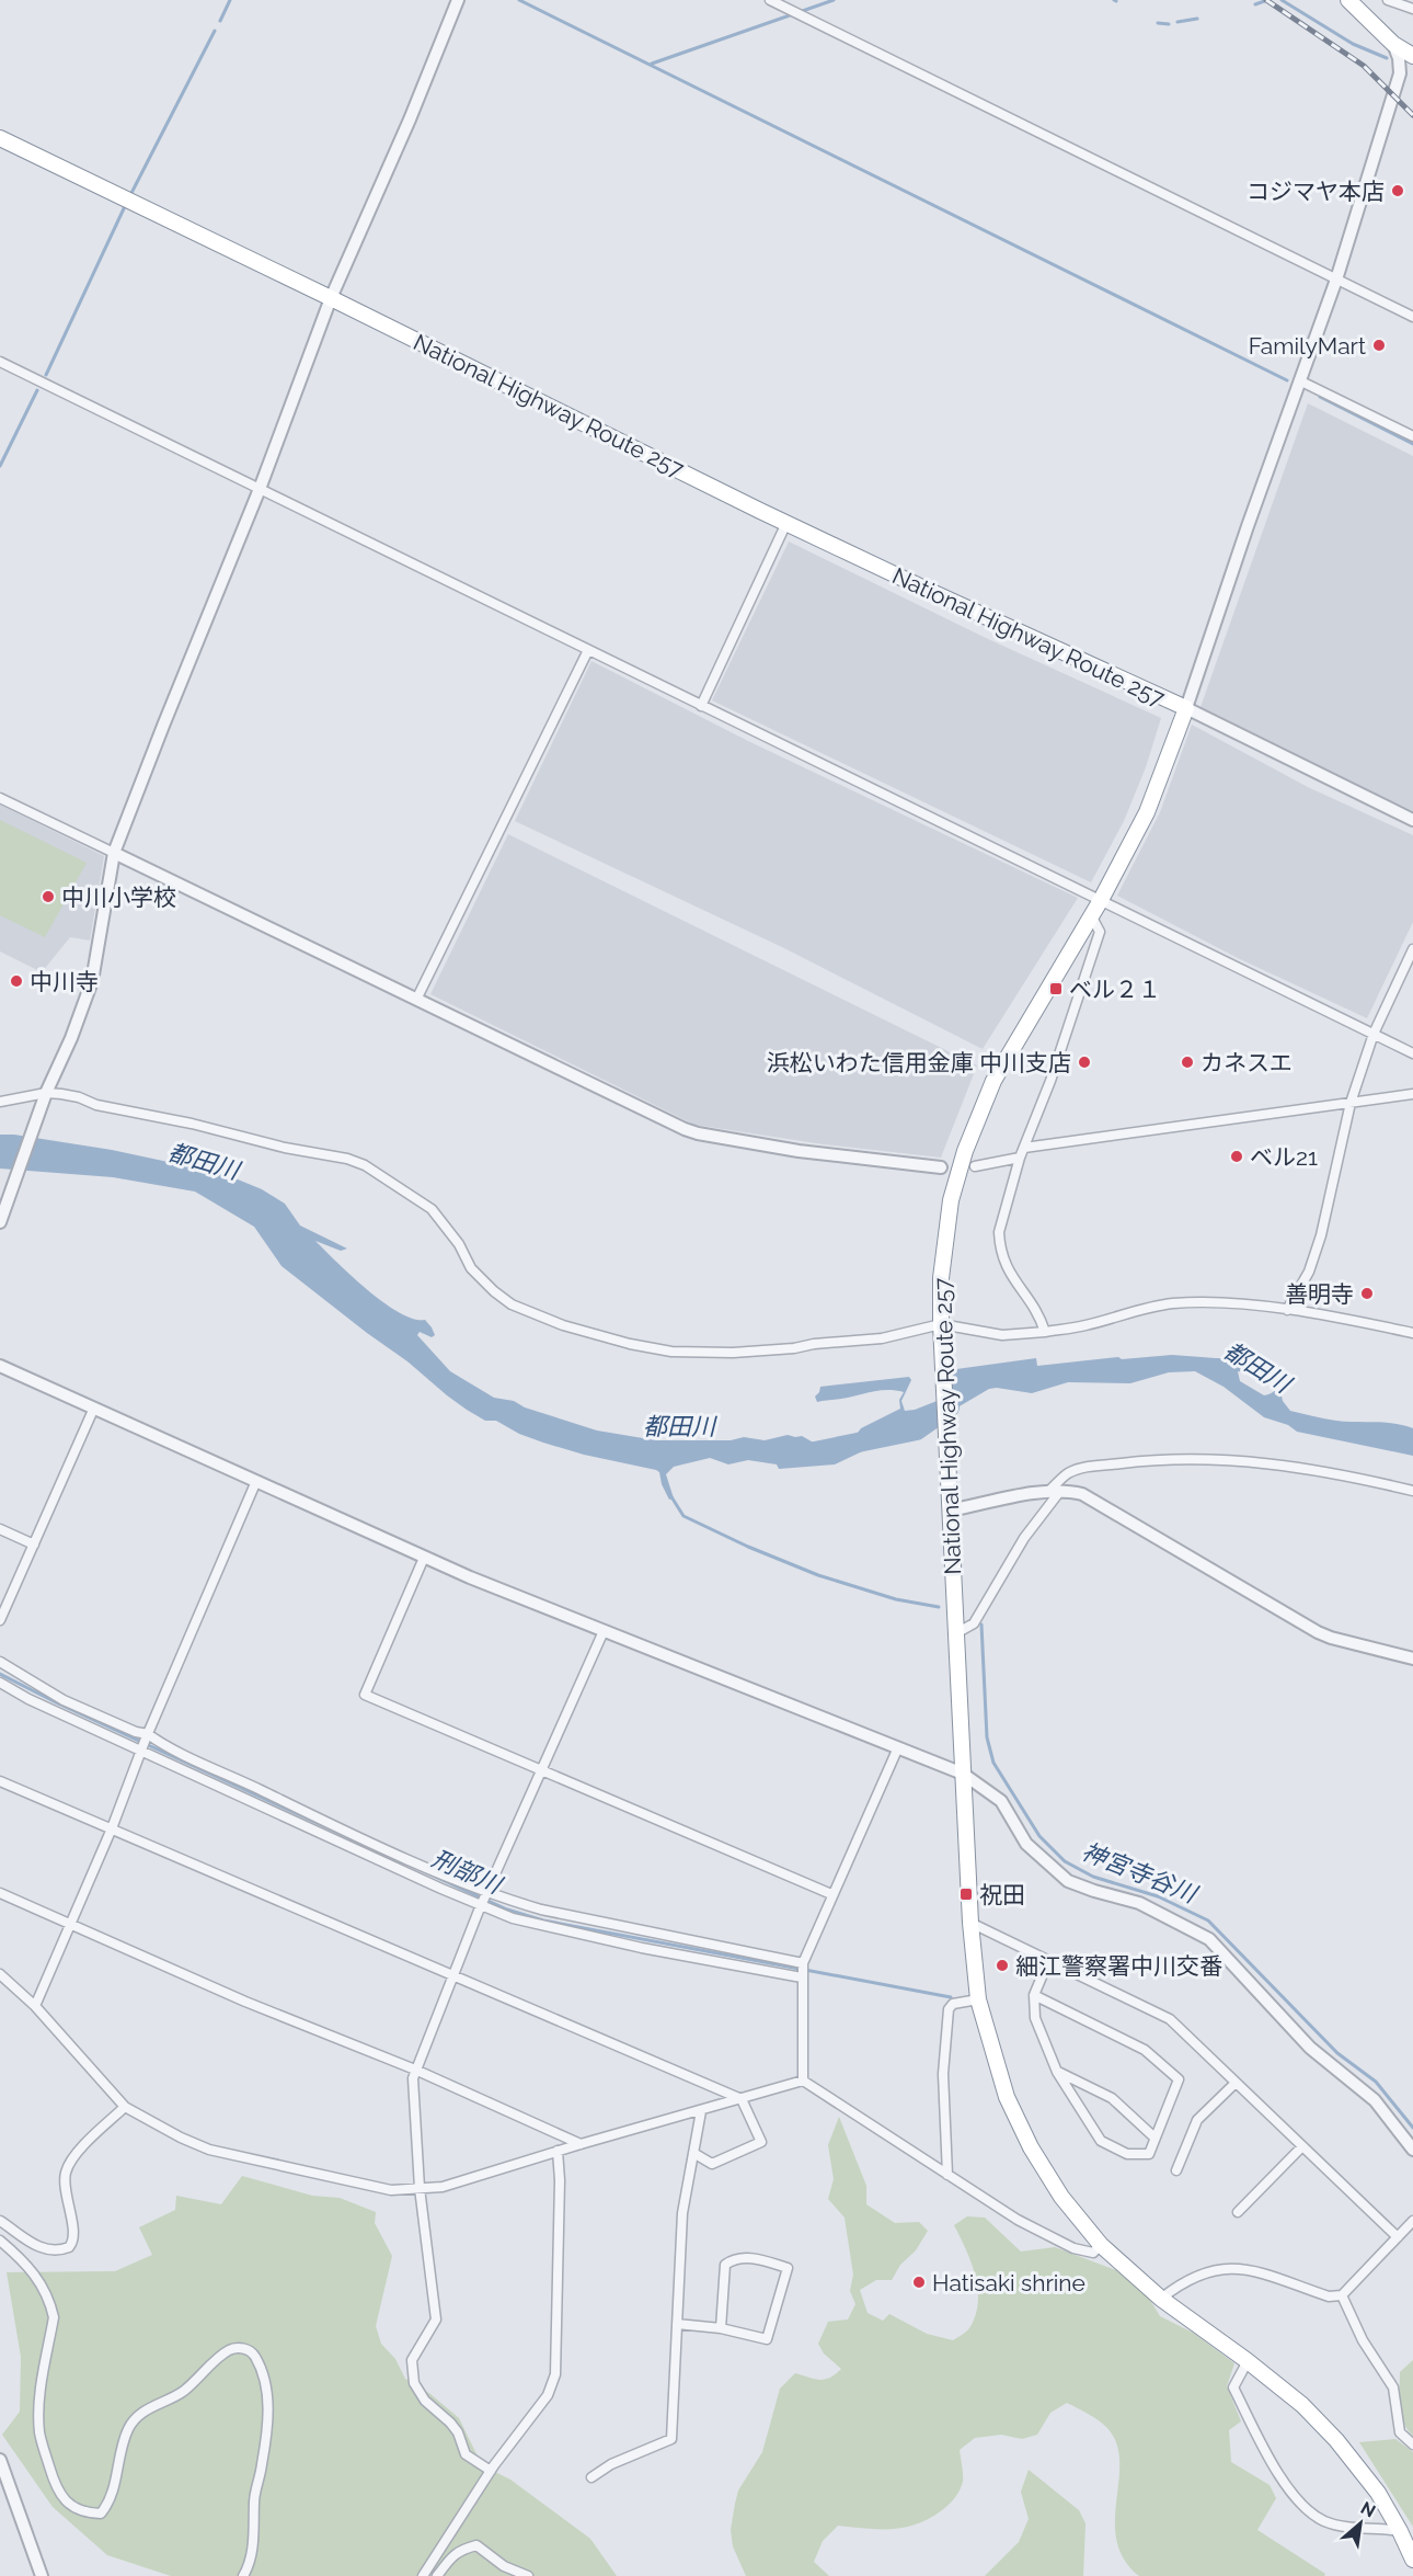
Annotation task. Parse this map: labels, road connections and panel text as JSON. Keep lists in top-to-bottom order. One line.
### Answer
{"streets":{"highway":["National Highway Route 257"]},"water":["都田川","刑部川","神宮寺谷川"],"places":{"other":["コジマヤ本店","FamilyMart","中川小学校","中川寺","浜松いわた信用金庫 中川支店","カネスエ","ベル21","善明寺","細江警察署中川交番","Hatisaki shrine"],"transit":["ベル２１","祝田"]},"north":"top right"}
